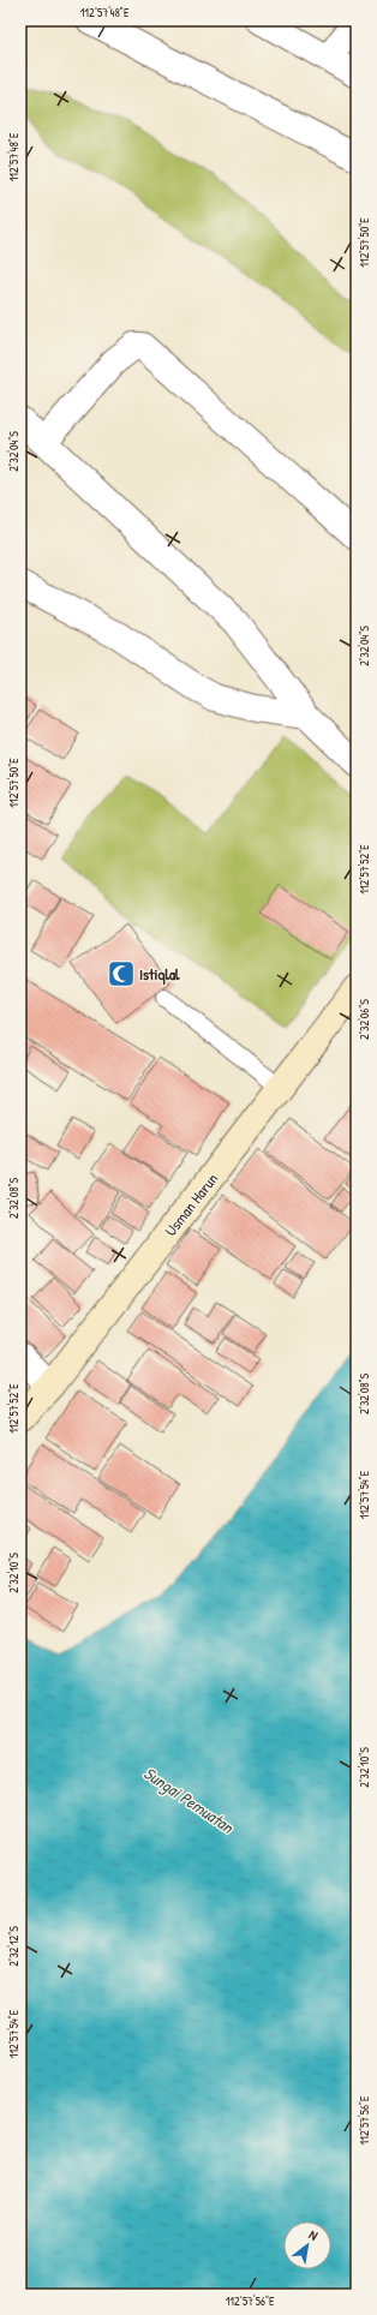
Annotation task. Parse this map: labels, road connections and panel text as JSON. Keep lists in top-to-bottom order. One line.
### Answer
{"streets":{"street":["Usman Harun"]},"water":["Sungai Pemuatan"],"places":{"mosque":["Istiqlal"]},"north":"top right","coordinates":["112°57'48\"E","112°57'50\"E","2°32'04\"S","112°57'52\"E","2°32'06\"S","2°32'08\"S","112°57'54\"E","2°32'10\"S","2°32'12\"S","112°57'56\"E"]}
